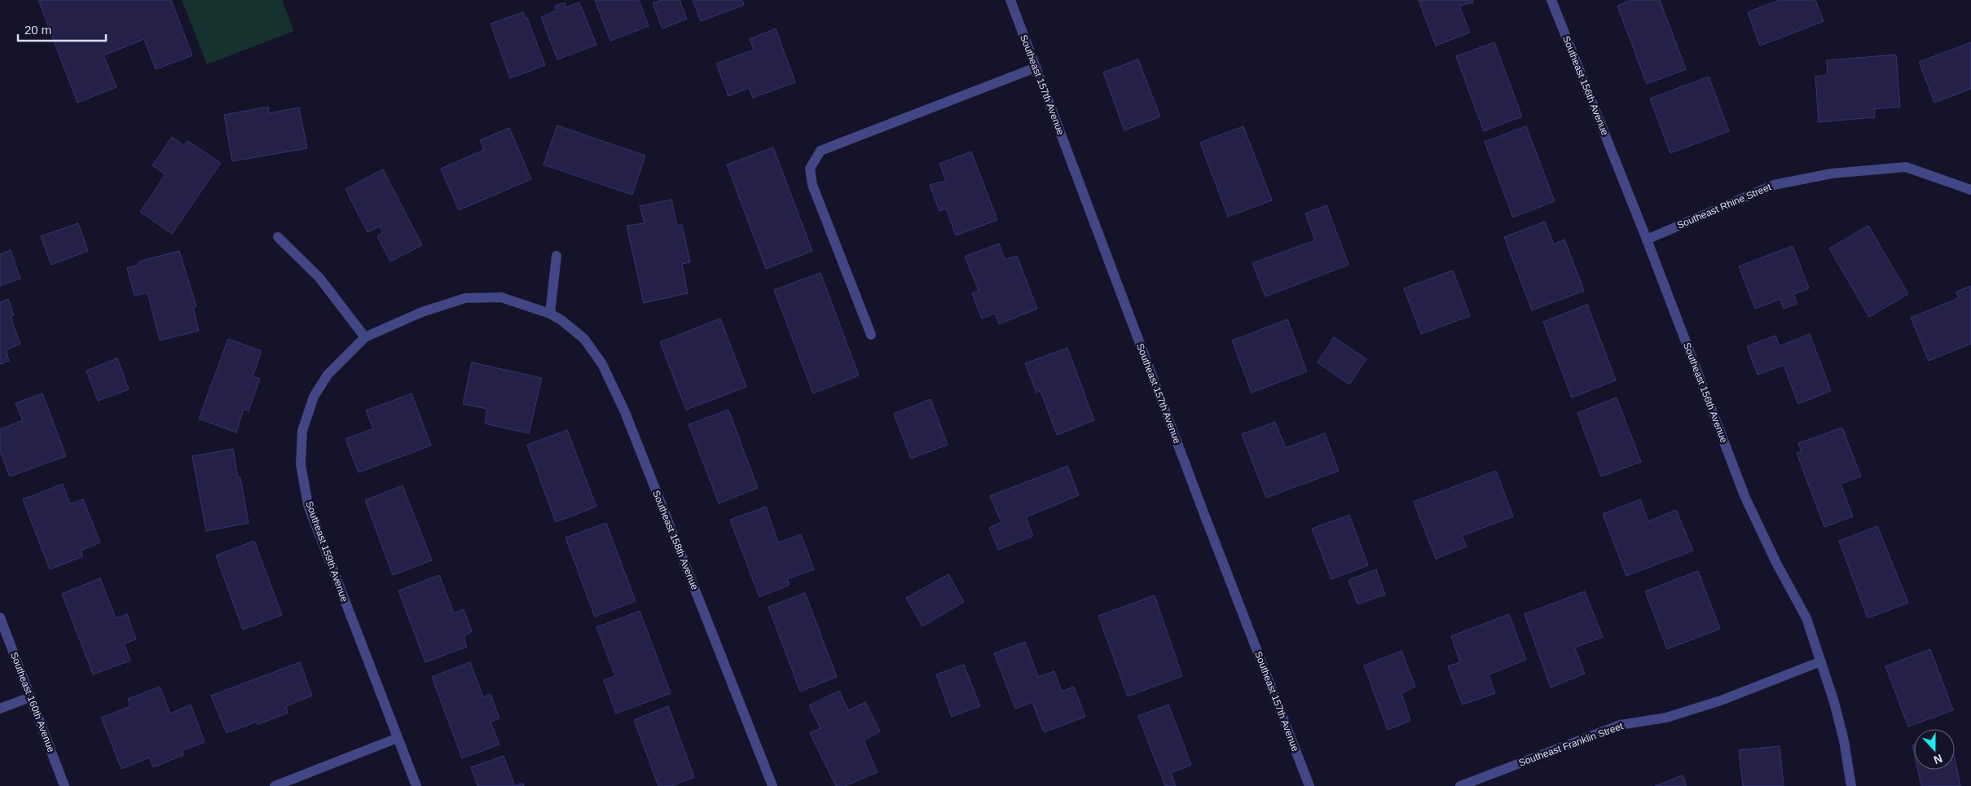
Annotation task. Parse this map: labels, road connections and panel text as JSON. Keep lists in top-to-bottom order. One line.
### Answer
{"streets":{"street":["Southeast 157th Avenue","Southeast 156th Avenue","Southeast Rhine Street","Southeast 158th Avenue","Southeast 159th Avenue","Southeast 160th Avenue","Southeast Franklin Street"]},"crossings":[["Southeast 156th Avenue","Southeast Rhine Street"],["Southeast 156th Avenue","Southeast Franklin Street"],["Southeast 158th Avenue","Southeast 159th Avenue"]],"scale_bar":"20 m","north":"bottom"}
